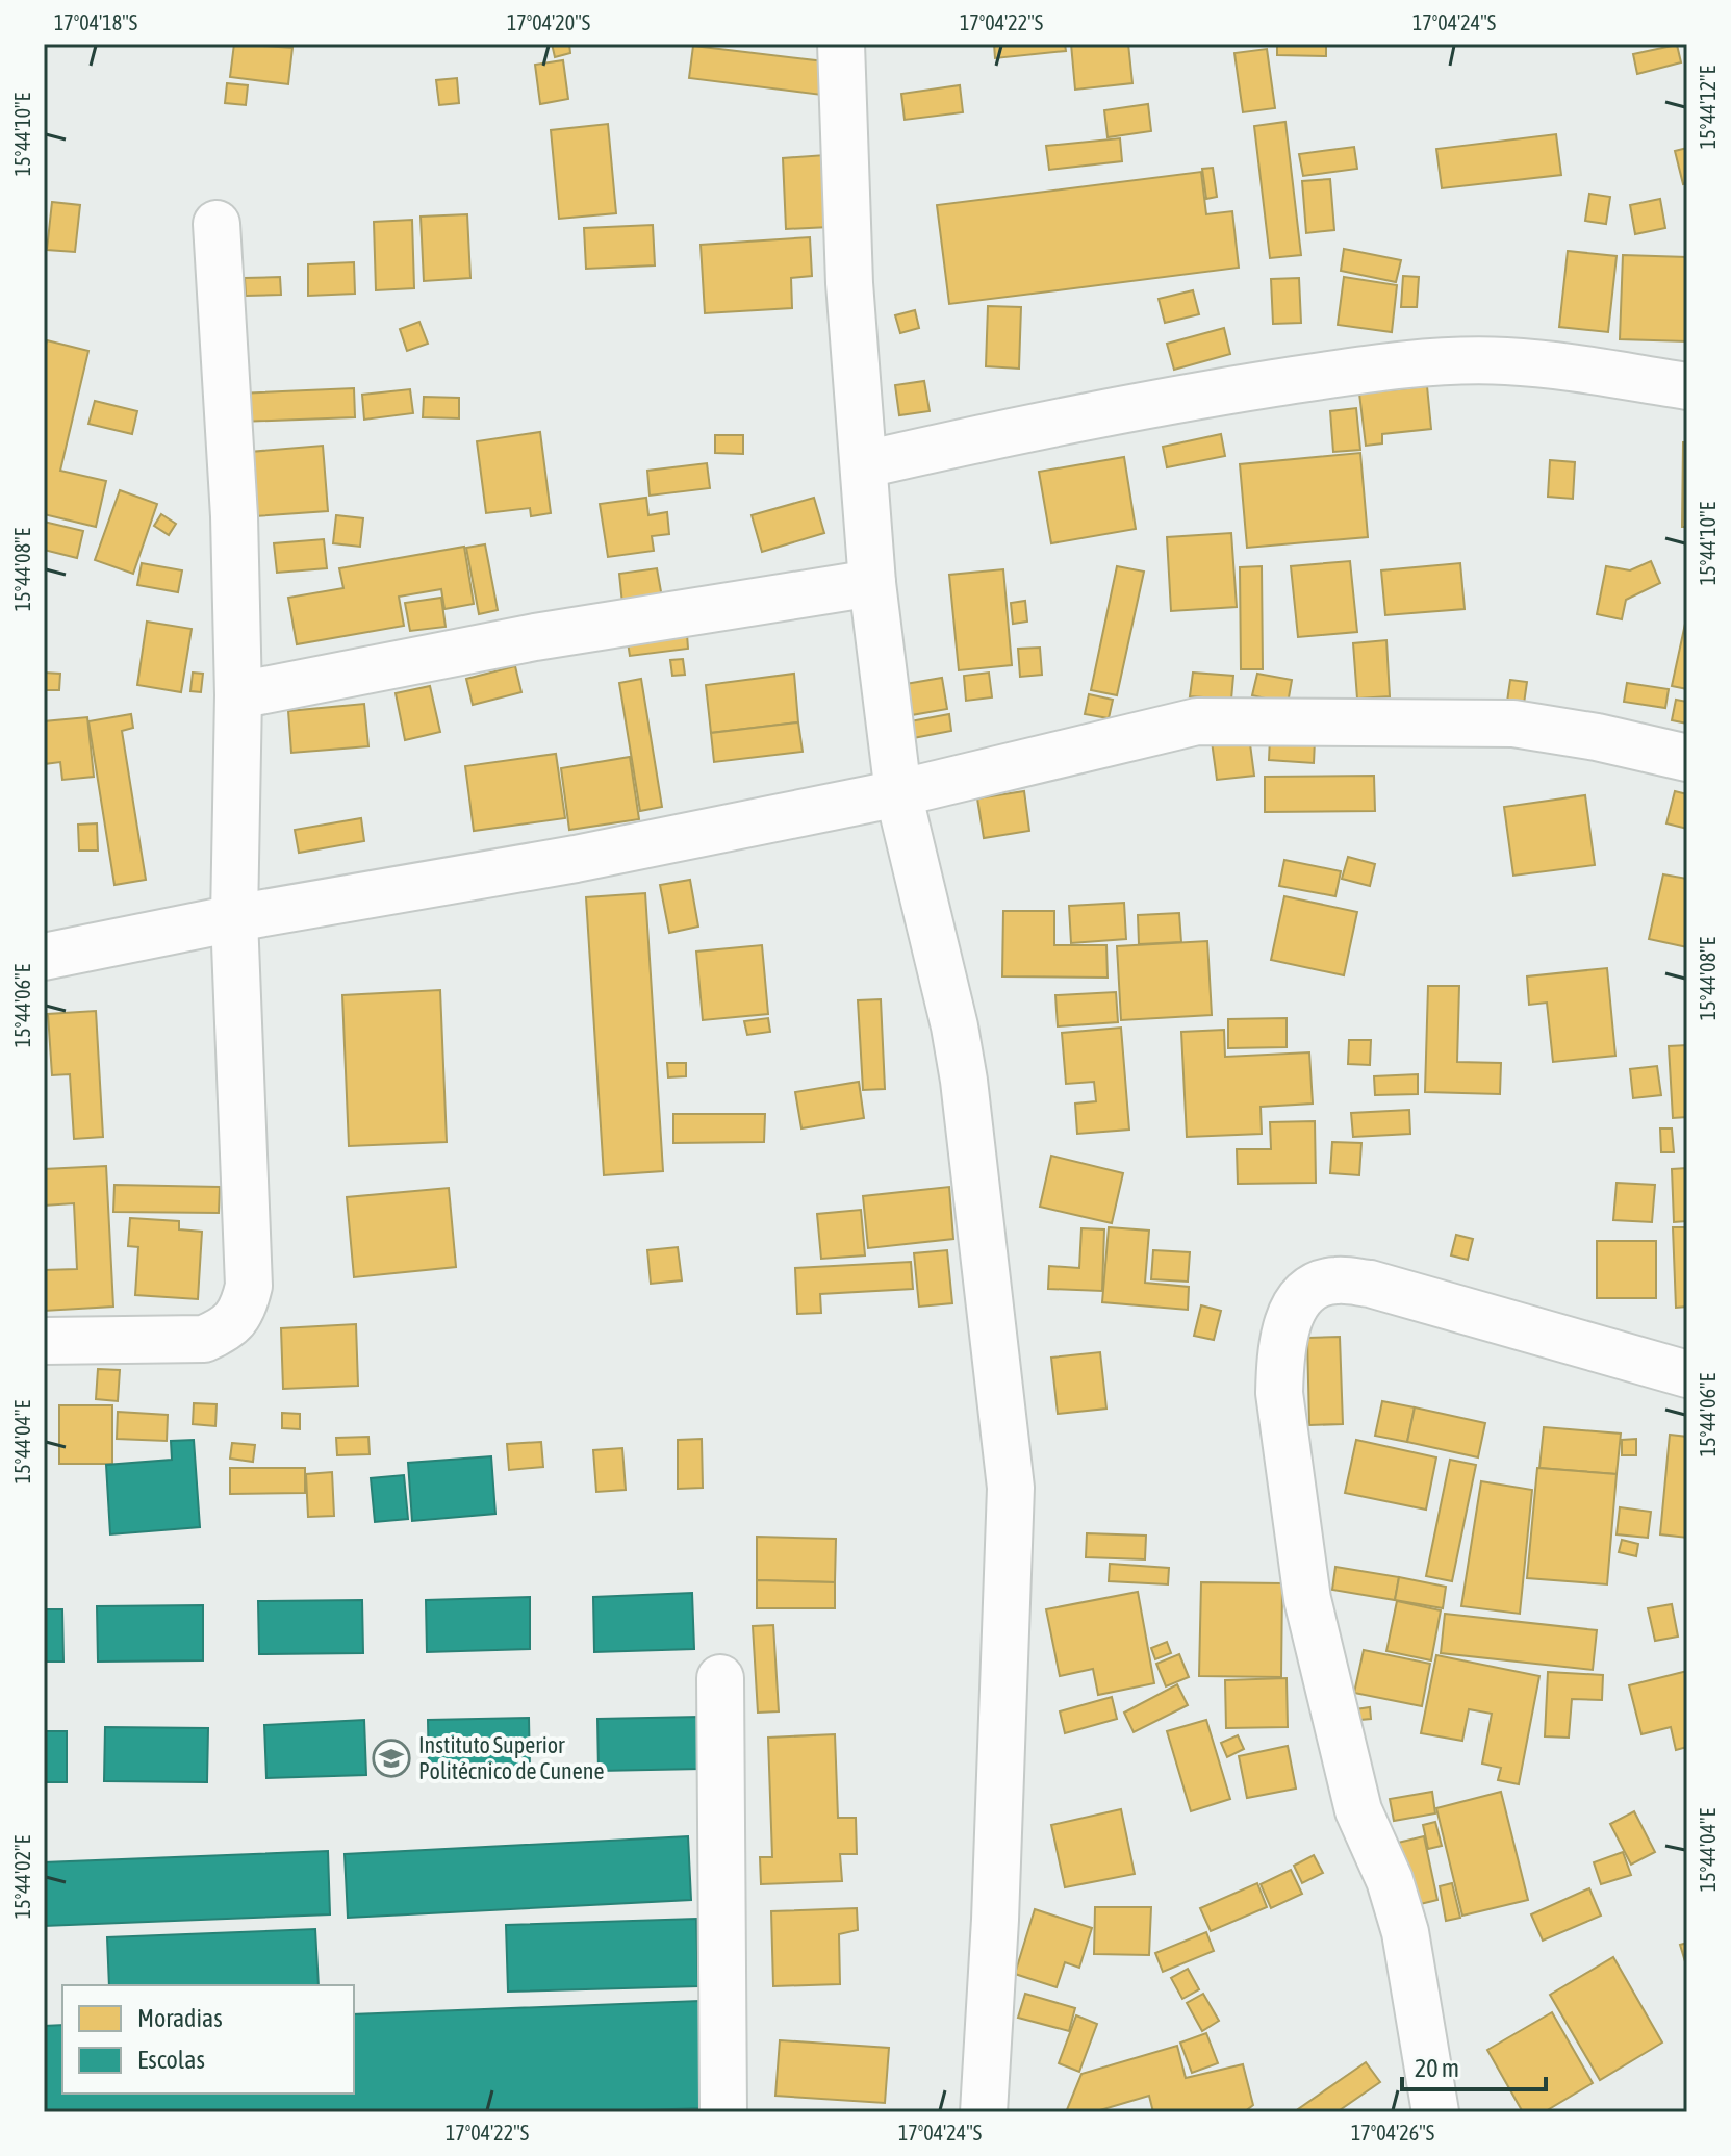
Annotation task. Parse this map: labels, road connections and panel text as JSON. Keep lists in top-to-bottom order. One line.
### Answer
{"places":{"school or university":["Instituto Superior Politécnico de Cunene"]},"legend":["Moradias","Escolas"],"scale_bar":"20 m","coordinates":["17°04'18\"S","17°04'20\"S","17°04'22\"S","17°04'24\"S","15°44'12\"E","15°44'10\"E","15°44'08\"E","15°44'06\"E","15°44'04\"E","15°44'02\"E","17°04'26\"S"]}
